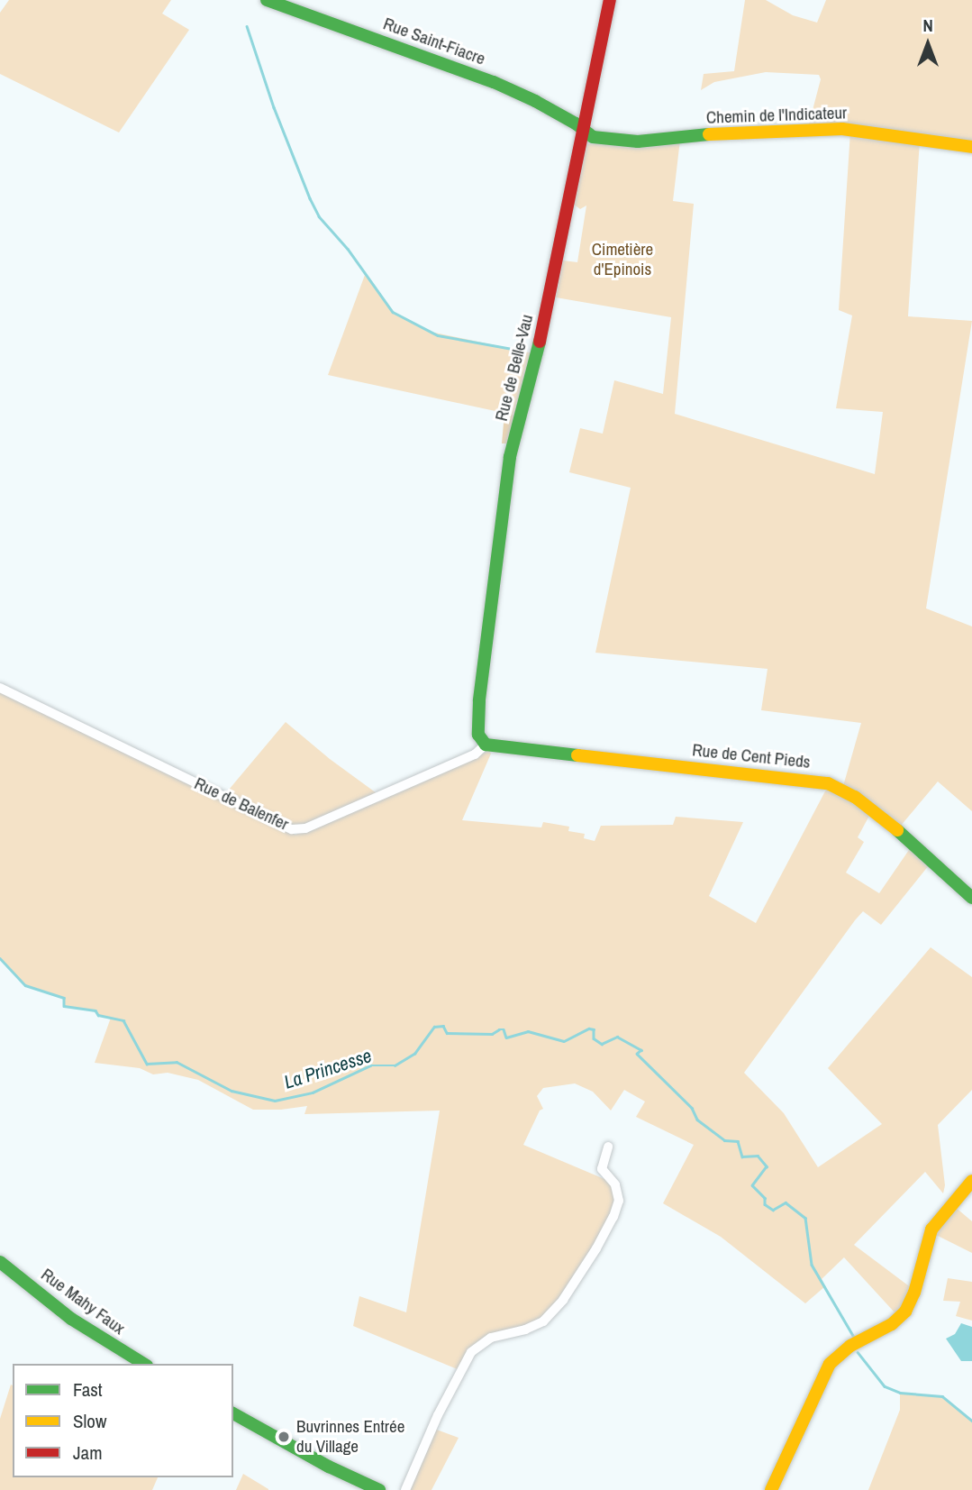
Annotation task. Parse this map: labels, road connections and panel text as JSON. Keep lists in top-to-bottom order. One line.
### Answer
{"streets":{"street":["Rue Saint-Fiacre","Chemin de l'Indicateur","Rue de Belle-Vau","Rue de Cent Pieds","Rue de Balenfer","Rue Mahy Faux"]},"crossings":[["Rue Saint-Fiacre","Chemin de l'Indicateur"],["Rue Saint-Fiacre","Rue de Belle-Vau"],["Chemin de l'Indicateur","Rue de Belle-Vau"],["Rue de Belle-Vau","Rue de Cent Pieds"],["Rue de Belle-Vau","Rue de Balenfer"],["Rue de Cent Pieds","Rue de Balenfer"]],"water":["La Princesse"],"parks":["Cimetière d'Epinois"],"places":["Buvrinnes Entrée du Village"],"legend":["Fast","Slow","Jam"],"north":"top"}
